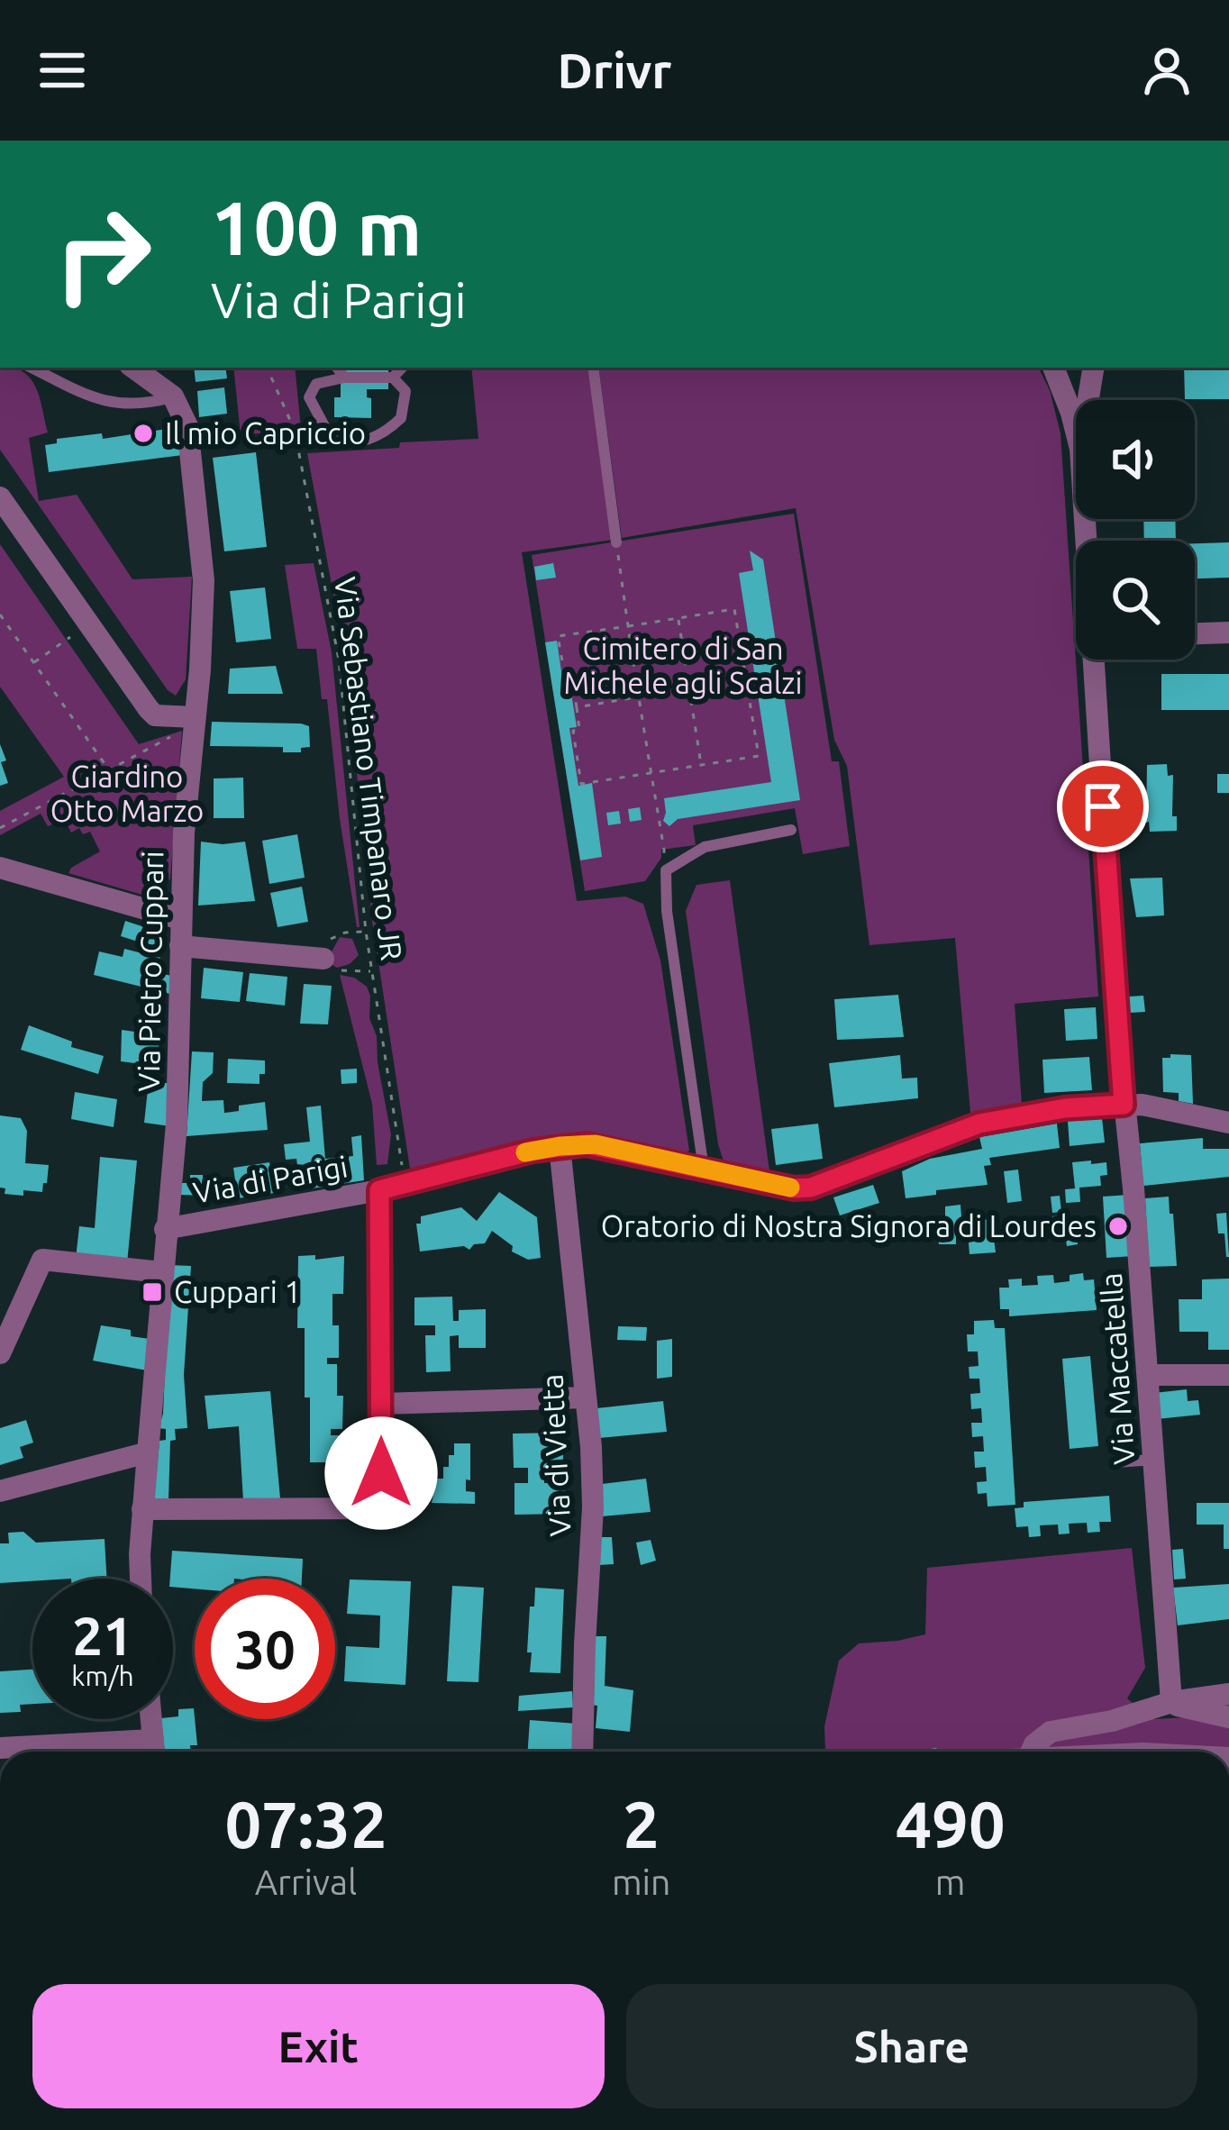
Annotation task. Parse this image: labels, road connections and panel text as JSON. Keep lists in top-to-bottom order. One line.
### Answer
{"streets":{"street":["Via Pietro Cuppari","Via di Parigi","Via Maccatella","Via di Vietta"],"path":["Via Sebastiano Timpanaro JR"]},"crossings":[["Via Sebastiano Timpanaro JR","Via di Parigi"],["Via Pietro Cuppari","Via di Parigi"],["Via di Parigi","Via Maccatella"],["Via di Parigi","Via di Vietta"]],"parks":["Cimitero di San Michele agli Scalzi","Giardino Otto Marzo"],"places":{"other":["Il mio Capriccio","Oratorio di Nostra Signora di Lourdes"],"transit":["Cuppari 1"]},"page":{"header":"Drivr","turn":["100 m","Via di Parigi"],"speed":"21 km/h","limit":"30","eta":["07:32","Arrival","2","min","490","m"],"buttons":["Exit","Share"]}}
